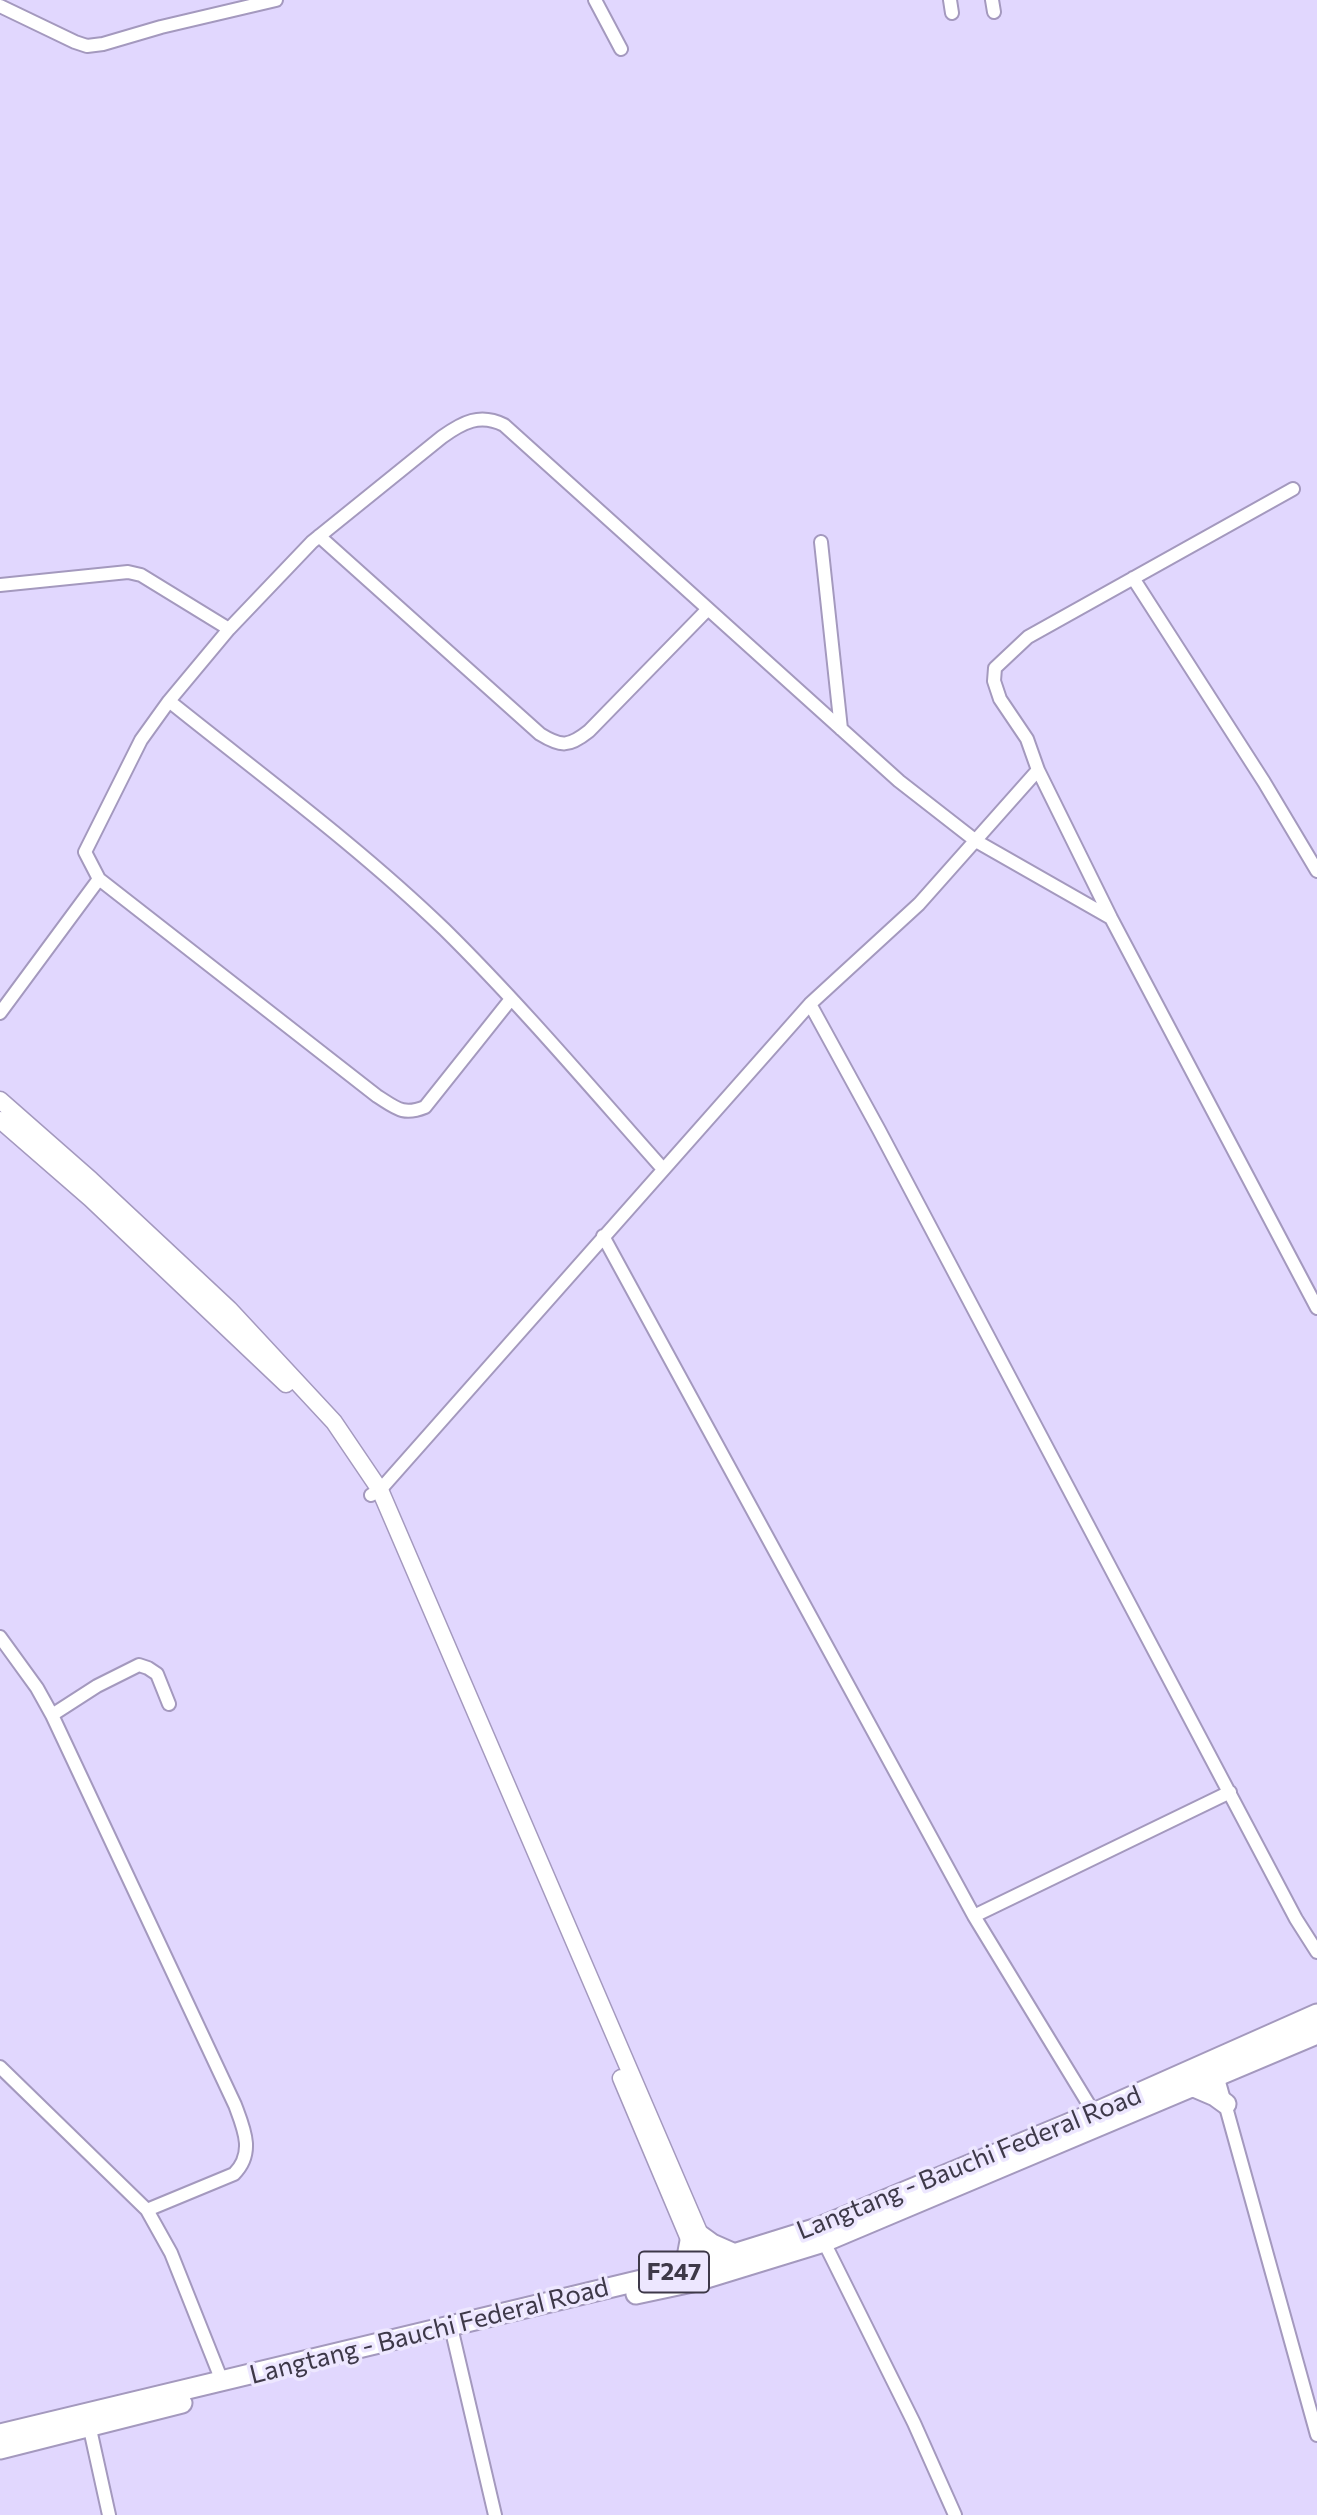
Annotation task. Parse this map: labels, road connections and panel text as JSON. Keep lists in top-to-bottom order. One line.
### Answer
{"streets":{"main road":["Langtang - Bauchi Federal Road","F247"]}}
